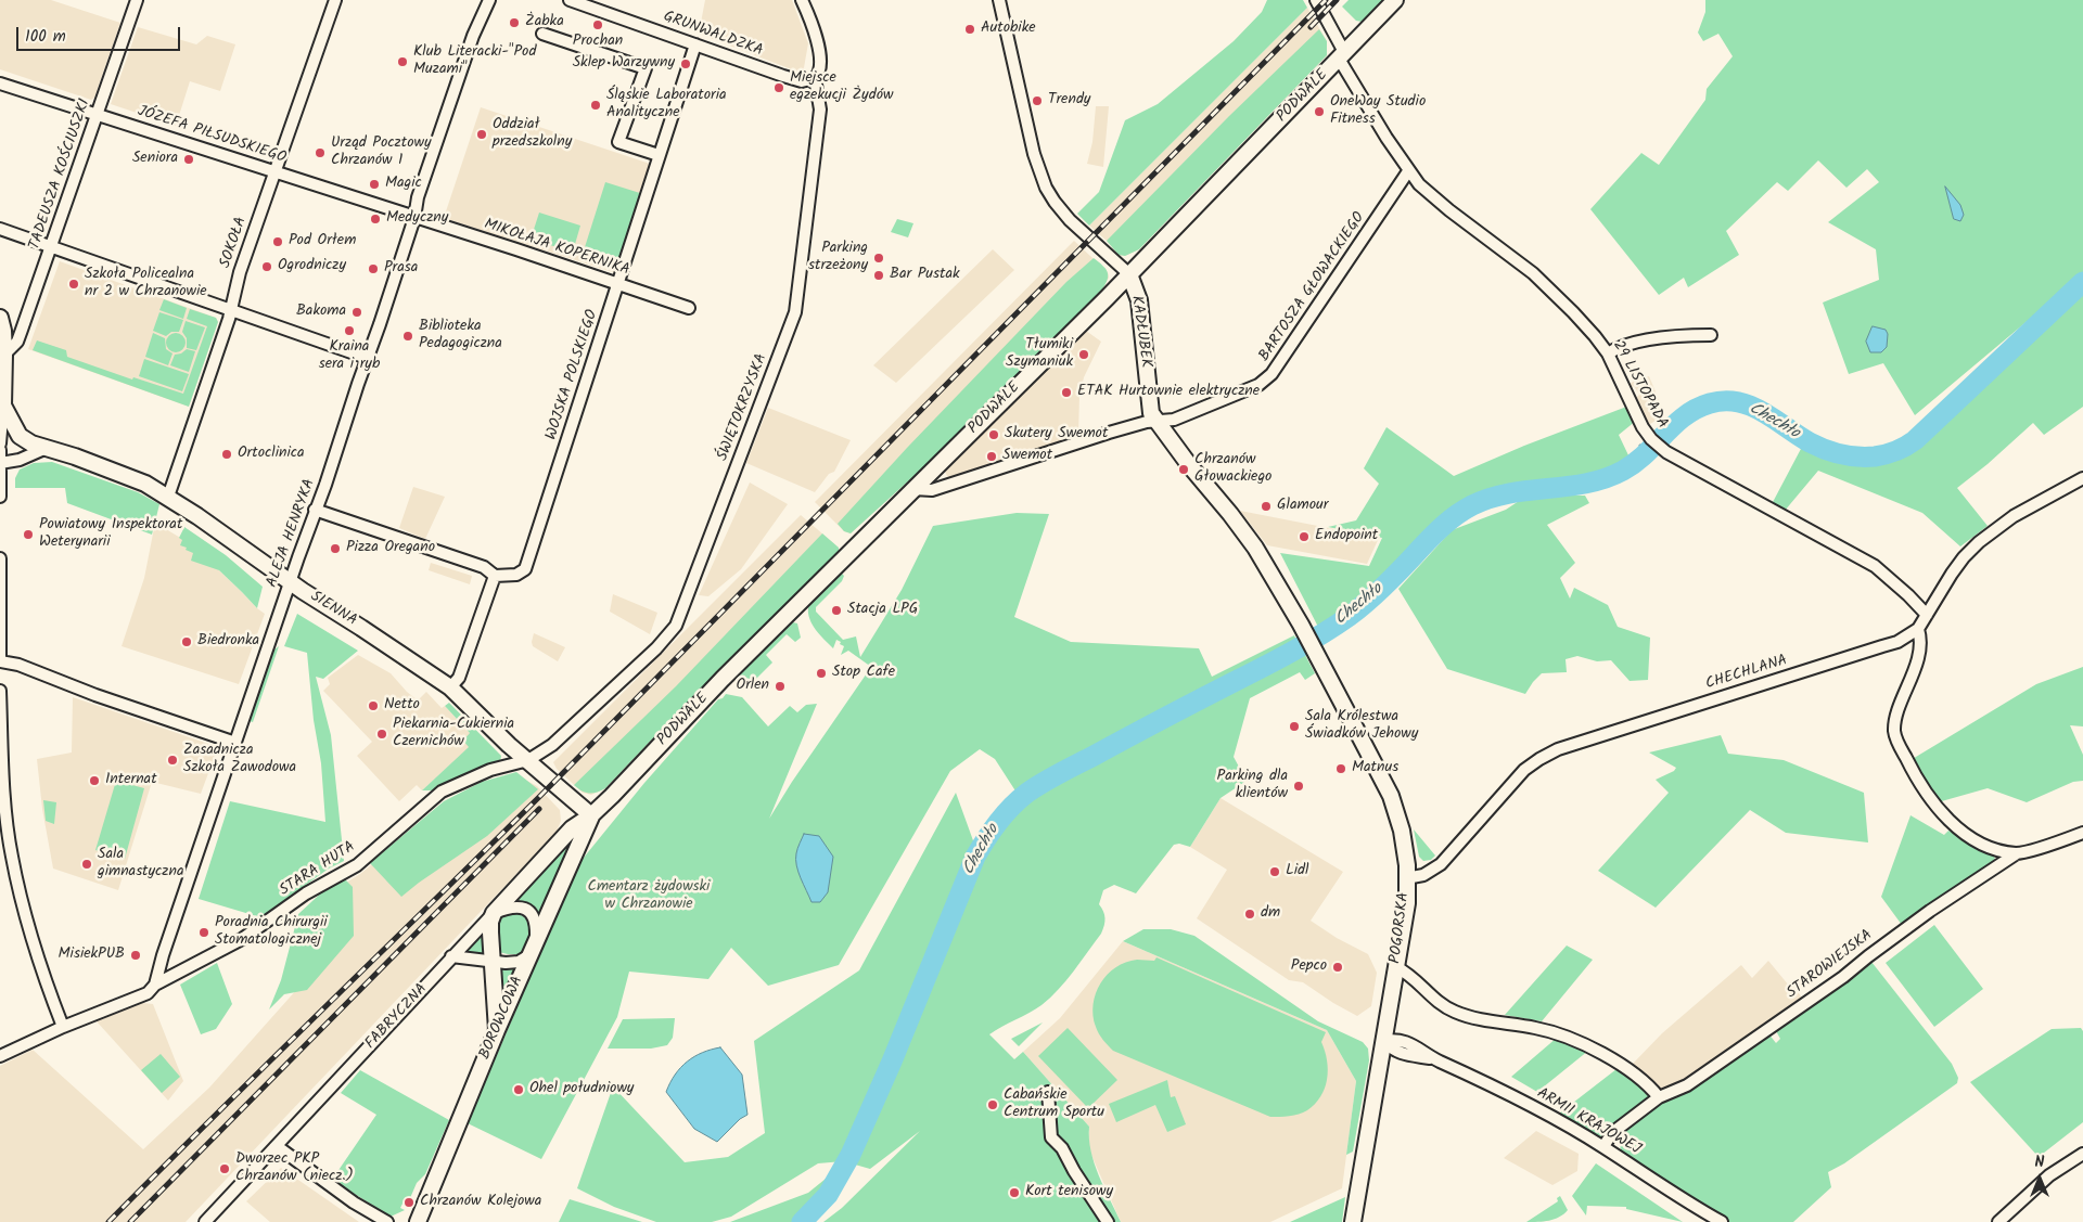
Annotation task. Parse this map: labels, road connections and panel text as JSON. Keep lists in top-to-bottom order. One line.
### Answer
{"streets":{"street":["GRUNWALDZKA","PODWALE","JÓZEFA PIŁSUDSKIEGO","TADEUSZA KOŚCIUSZKI","SOKOŁA","MIKOŁAJA KOPERNIKA","BARTOSZA GŁOWACKIEGO","KADŁUBEK","WOJSKA POLSKIEGO","29 LISTOPADA","ŚWIĘTOKRZYSKA","ALEJA HENRYKA","SIENNA","CHECHLANA","STARA HUTA","POGORSKA","STAROWIEJSKA","FABRYCZNA","BOROWCOWA","ARMII KRAJOWEJ"]},"crossings":[["GRUNWALDZKA","WOJSKA POLSKIEGO"],["GRUNWALDZKA","ŚWIĘTOKRZYSKA"],["PODWALE","BARTOSZA GŁOWACKIEGO"],["PODWALE","KADŁUBEK"],["PODWALE","29 LISTOPADA"],["PODWALE","SIENNA"],["PODWALE","FABRYCZNA"],["PODWALE","BOROWCOWA"],["JÓZEFA PIŁSUDSKIEGO","TADEUSZA KOŚCIUSZKI"],["JÓZEFA PIŁSUDSKIEGO","SOKOŁA"],["JÓZEFA PIŁSUDSKIEGO","MIKOŁAJA KOPERNIKA"],["JÓZEFA PIŁSUDSKIEGO","ALEJA HENRYKA"],["SOKOŁA","SIENNA"],["MIKOŁAJA KOPERNIKA","WOJSKA POLSKIEGO"],["MIKOŁAJA KOPERNIKA","ALEJA HENRYKA"],["BARTOSZA GŁOWACKIEGO","KADŁUBEK"],["BARTOSZA GŁOWACKIEGO","29 LISTOPADA"],["KADŁUBEK","POGORSKA"],["29 LISTOPADA","CHECHLANA"],["ŚWIĘTOKRZYSKA","SIENNA"],["ŚWIĘTOKRZYSKA","STARA HUTA"],["ALEJA HENRYKA","SIENNA"],["ALEJA HENRYKA","STARA HUTA"],["SIENNA","STARA HUTA"],["SIENNA","FABRYCZNA"],["SIENNA","BOROWCOWA"],["CHECHLANA","POGORSKA"],["POGORSKA","ARMII KRAJOWEJ"],["STAROWIEJSKA","ARMII KRAJOWEJ"],["FABRYCZNA","BOROWCOWA"]],"water":["Chechło"],"parks":["Cmentarz żydowski w Chrzanowie"],"places":["Żabka","Prochan","Autobike","Klub Literacki-\"Pod Muzami\"","Sklep Warzywny","Miejsce egzekucji Żydów","Trendy","Śląskie Laboratoria Analityczne","OneWay Studio Fitness","Oddział przedszkolny","Urząd Pocztowy Chrzanów 1","Seniora","Magic","Medyczny","Pod Orłem","Parking strzeżony","Ogrodniczy","Prasa","Bar Pustak","Szkoła Policealna nr 2 w Chrzanowie","Bakoma","Kraina sera i ryb","Biblioteka Pedagogiczna","Tłumiki Szymaniuk","ETAK Hurtownie elektryczne","Skutery Swemot","Ortoclinica","Swemot","Chrzanów Głowackiego","Glamour","Powiatowy Inspektorat Weterynarii","Endopoint","Pizza Oregano","Stacja LPG","Biedronka","Stop Cafe","Orlen","Netto","Sala Królestwa Świadków Jehowy","Piekarnia-Cukiernia Czernichów","Zasadnicza Szkoła Zawodowa","Matnus","Internat","Parking dla klientów","Sala gimnastyczna","Lidl","dm","Poradnia Chirurgii Stomatologicznej","MisiekPUB","Pepco","Ohel południowy","Cabańskie Centrum Sportu","Dworzec PKP Chrzanów (niecz.)","Kort tenisowy","Chrzanów Kolejowa"],"scale_bar":"100 m","north":"top"}
